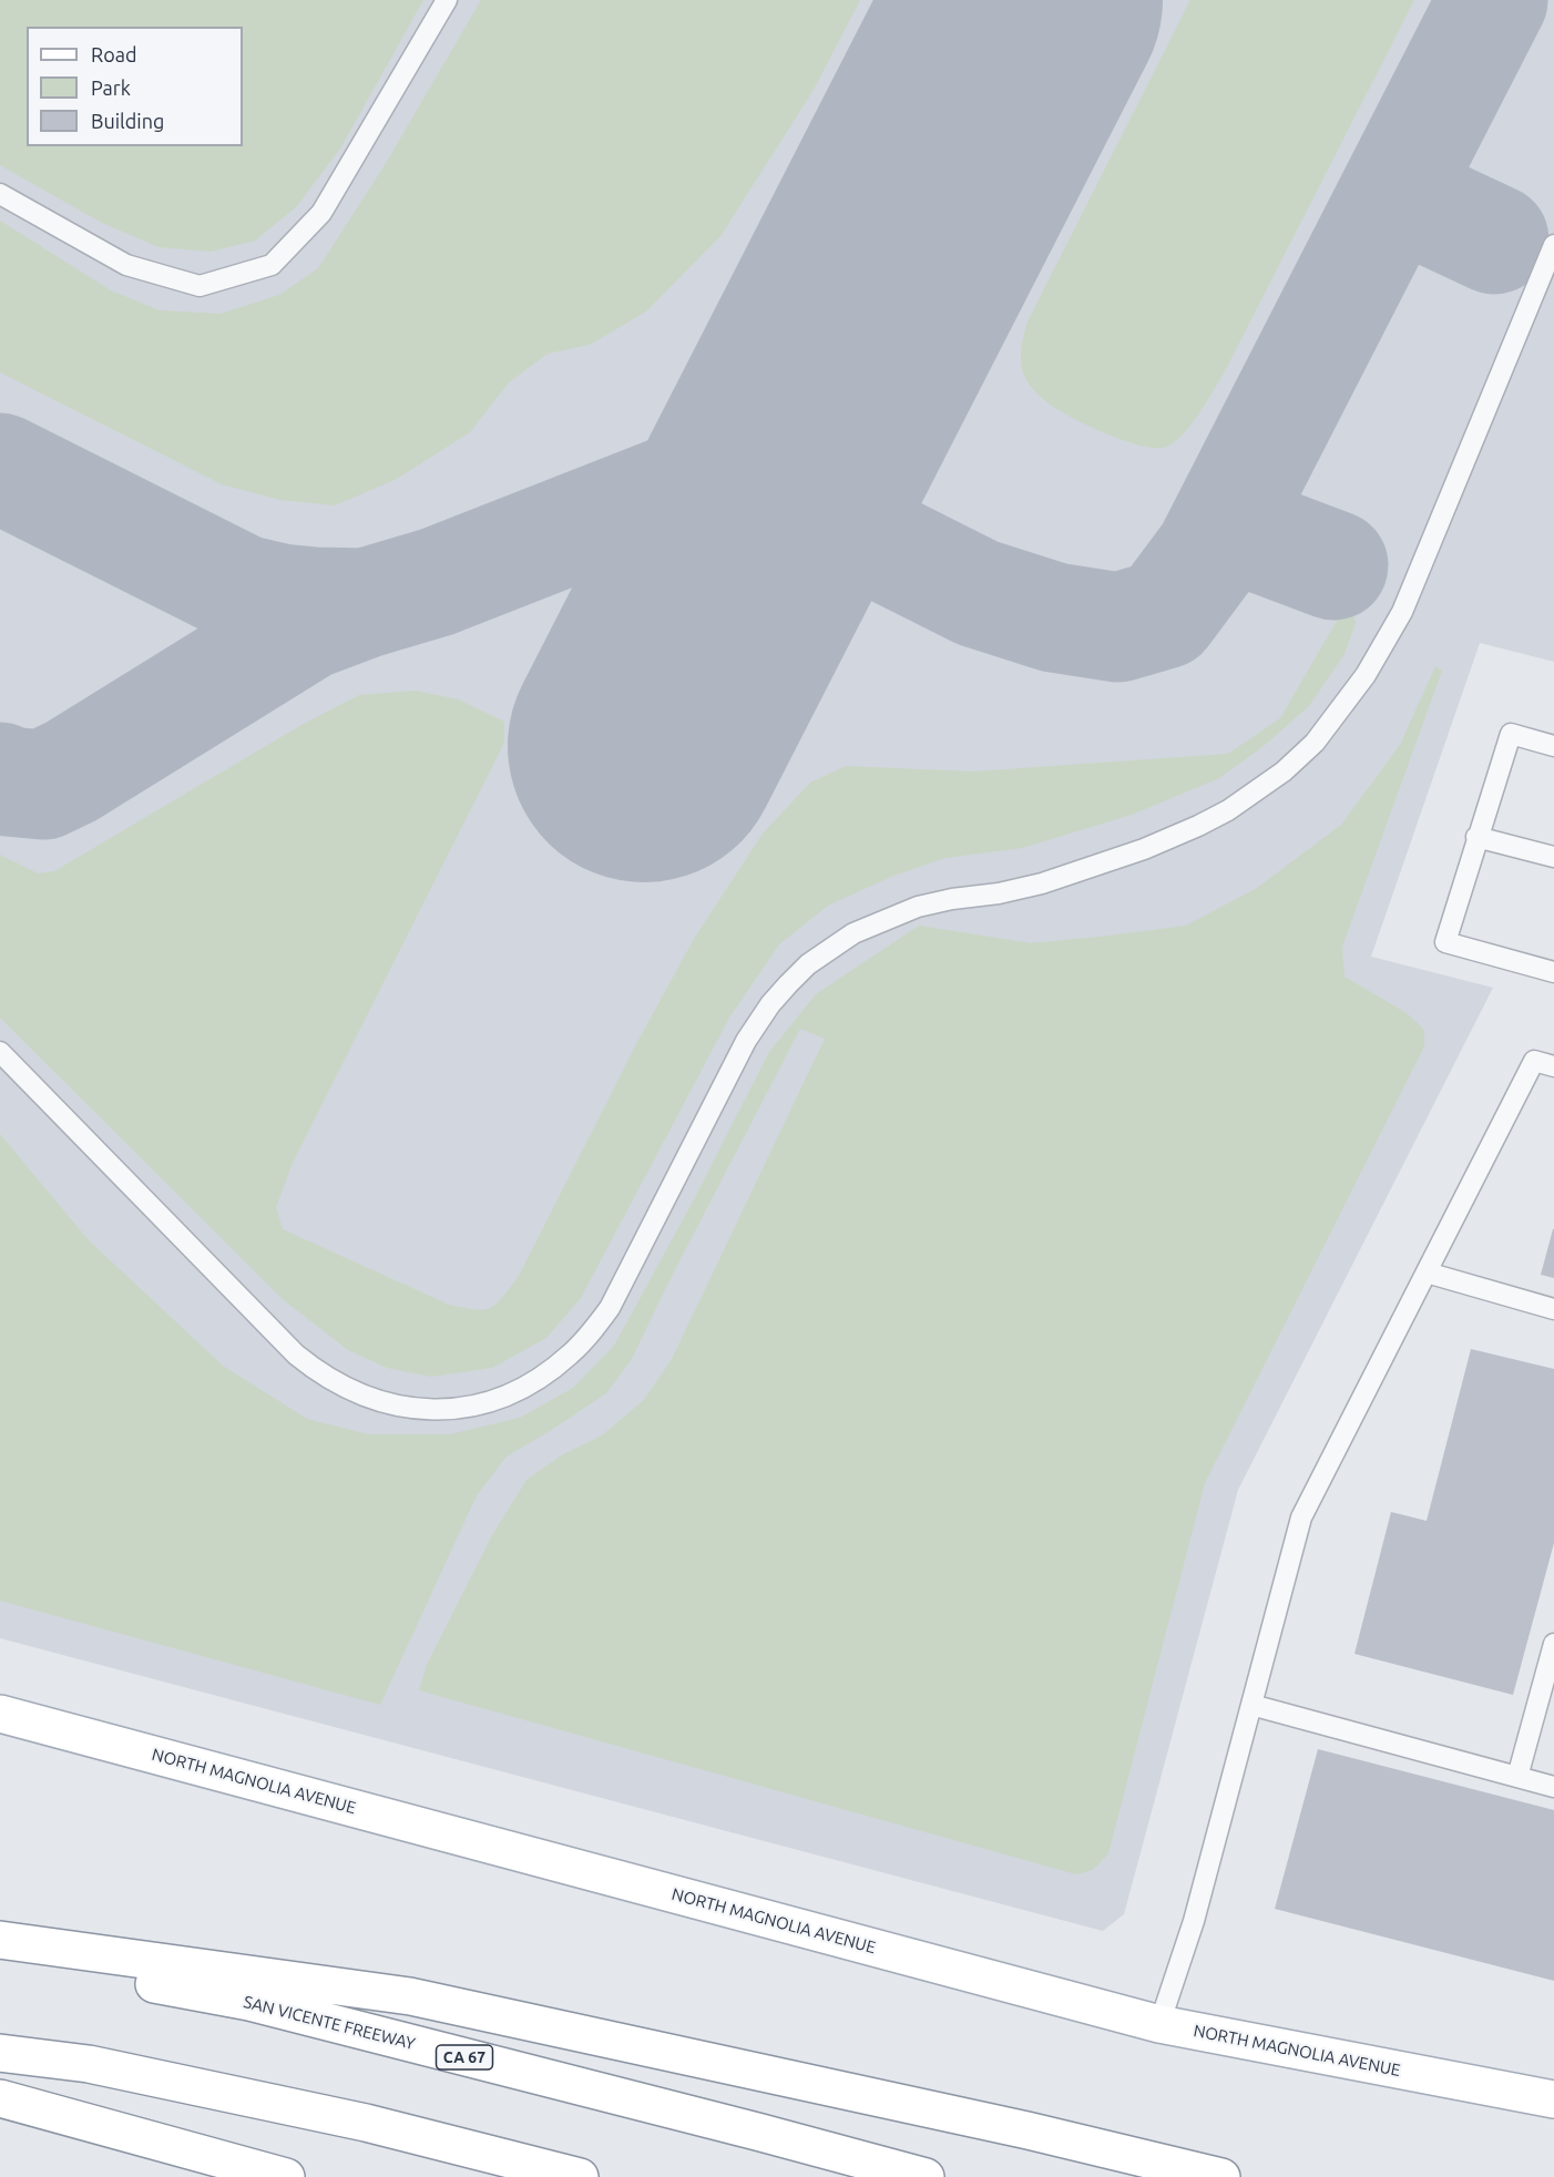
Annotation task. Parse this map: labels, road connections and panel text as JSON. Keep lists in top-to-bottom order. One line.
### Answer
{"streets":{"main road":["NORTH MAGNOLIA AVENUE","SAN VICENTE FREEWAY","CA 67"]},"legend":["Road","Park","Building"]}
